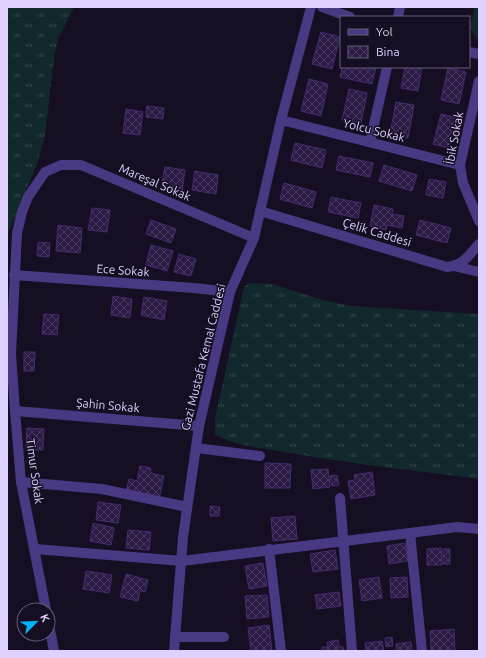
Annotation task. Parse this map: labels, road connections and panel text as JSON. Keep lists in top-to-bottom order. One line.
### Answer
{"streets":{"street":["Yolcu Sokak","İbik Sokak","Mareşal Sokak","Çelik Caddesi","Ece Sokak","Gazi Mustafa Kemal Caddesi","Şahin Sokak","Timur Sokak"]},"crossings":[["Yolcu Sokak","İbik Sokak"],["Yolcu Sokak","Gazi Mustafa Kemal Caddesi"],["Mareşal Sokak","Gazi Mustafa Kemal Caddesi"],["Mareşal Sokak","Timur Sokak"],["Çelik Caddesi","Gazi Mustafa Kemal Caddesi"],["Ece Sokak","Gazi Mustafa Kemal Caddesi"],["Ece Sokak","Timur Sokak"],["Gazi Mustafa Kemal Caddesi","Şahin Sokak"],["Şahin Sokak","Timur Sokak"]],"legend":["Yol","Bina"],"north":"top right"}
